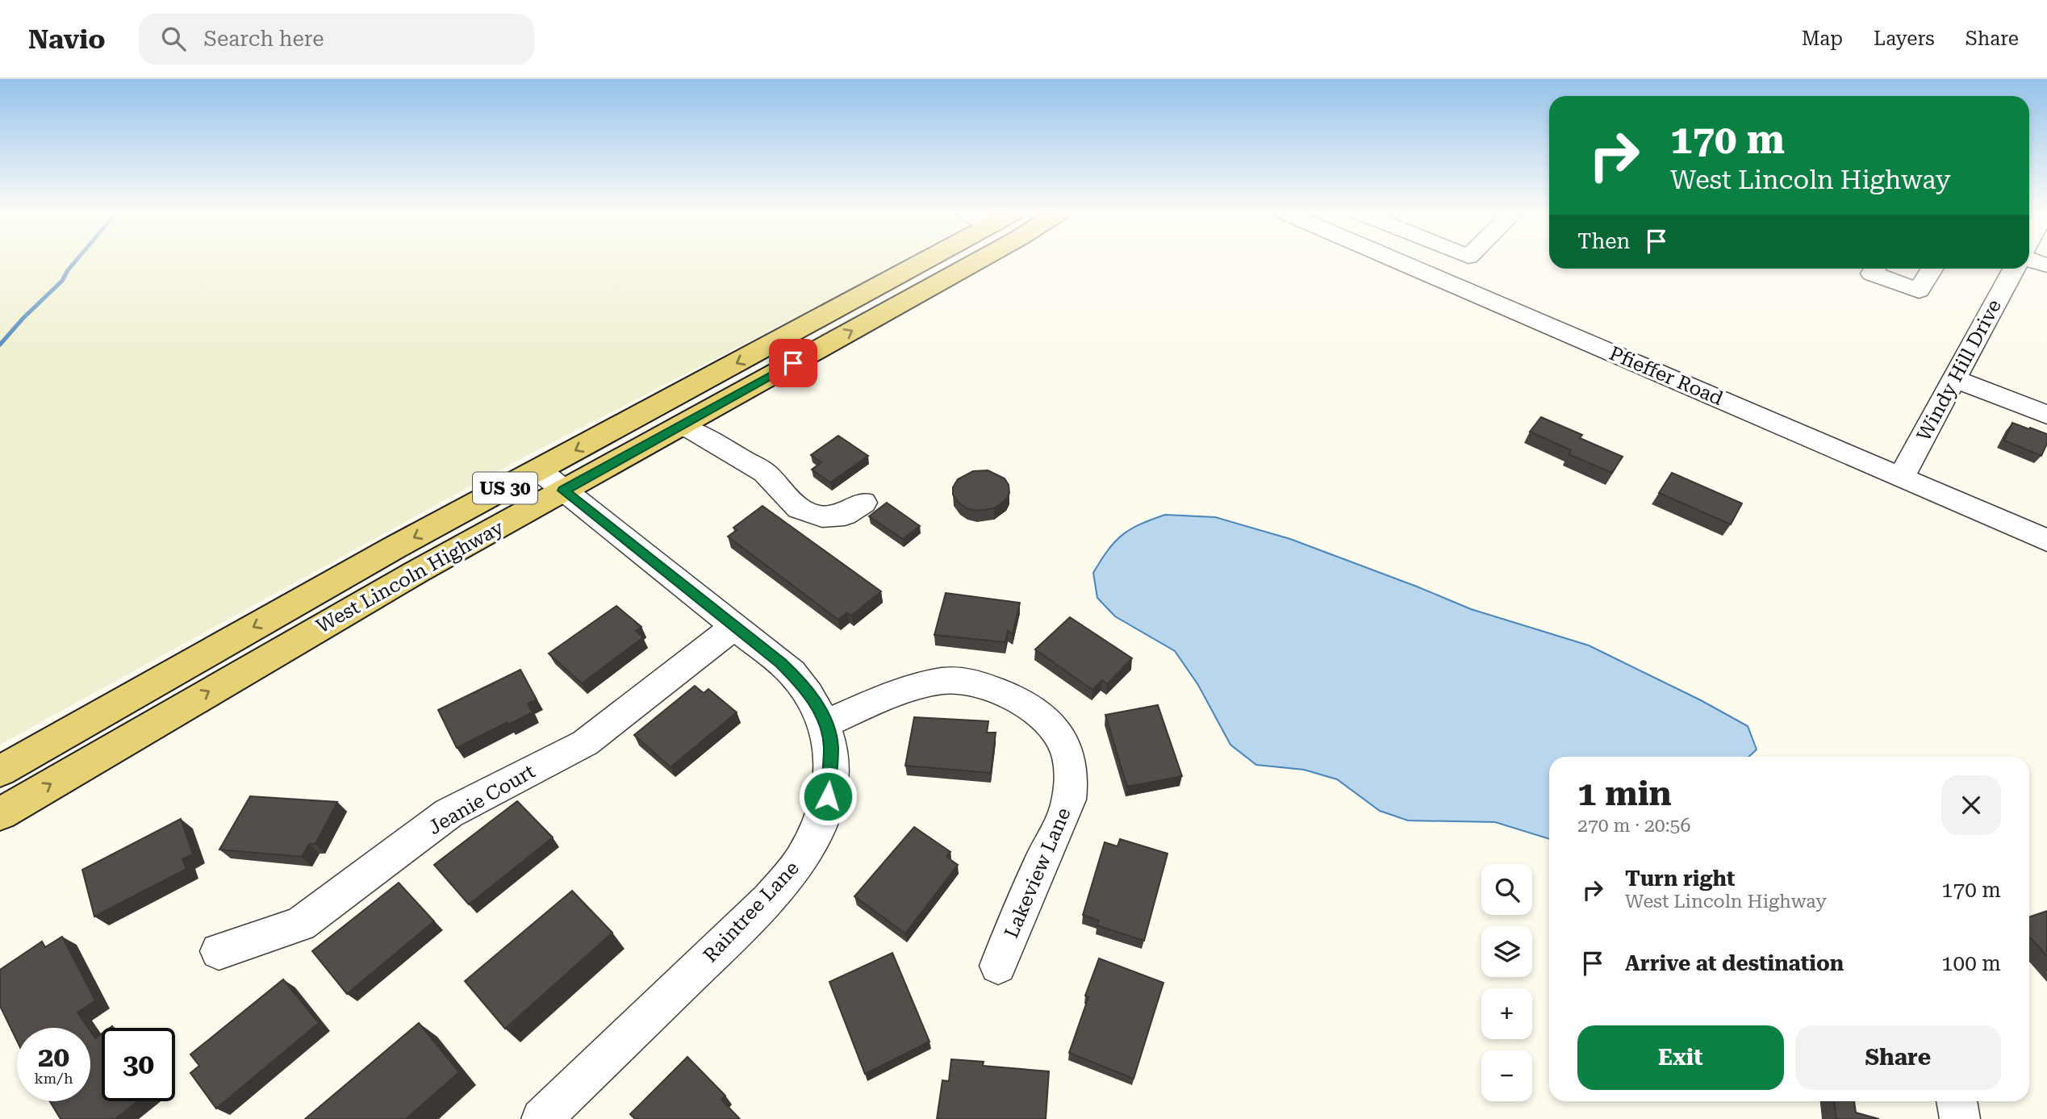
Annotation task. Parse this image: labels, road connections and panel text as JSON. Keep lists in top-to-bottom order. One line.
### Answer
{"streets":{"main road":["US 30","West Lincoln Highway"],"street":["Windy Hill Drive","Pfieffer Road","Jeanie Court","Lakeview Lane","Raintree Lane"]},"crossings":[["Windy Hill Drive","Pfieffer Road"],["West Lincoln Highway","Raintree Lane"],["Jeanie Court","Raintree Lane"],["Lakeview Lane","Raintree Lane"]],"page":{"header":"Navio","search":"Search here","nav":["Map","Layers","Share"],"turn":["170 m","West Lincoln Highway"],"then":"Then","heading":["1 min","270 m · 20:56"],"list":[{"name":"Turn right","note":"West Lincoln Highway","value":"170 m"},{"name":"Arrive at destination","value":"100 m"}],"map_buttons":["+","−"],"buttons":["Exit","Share"],"speed":"20 km/h","limit":"30"}}
